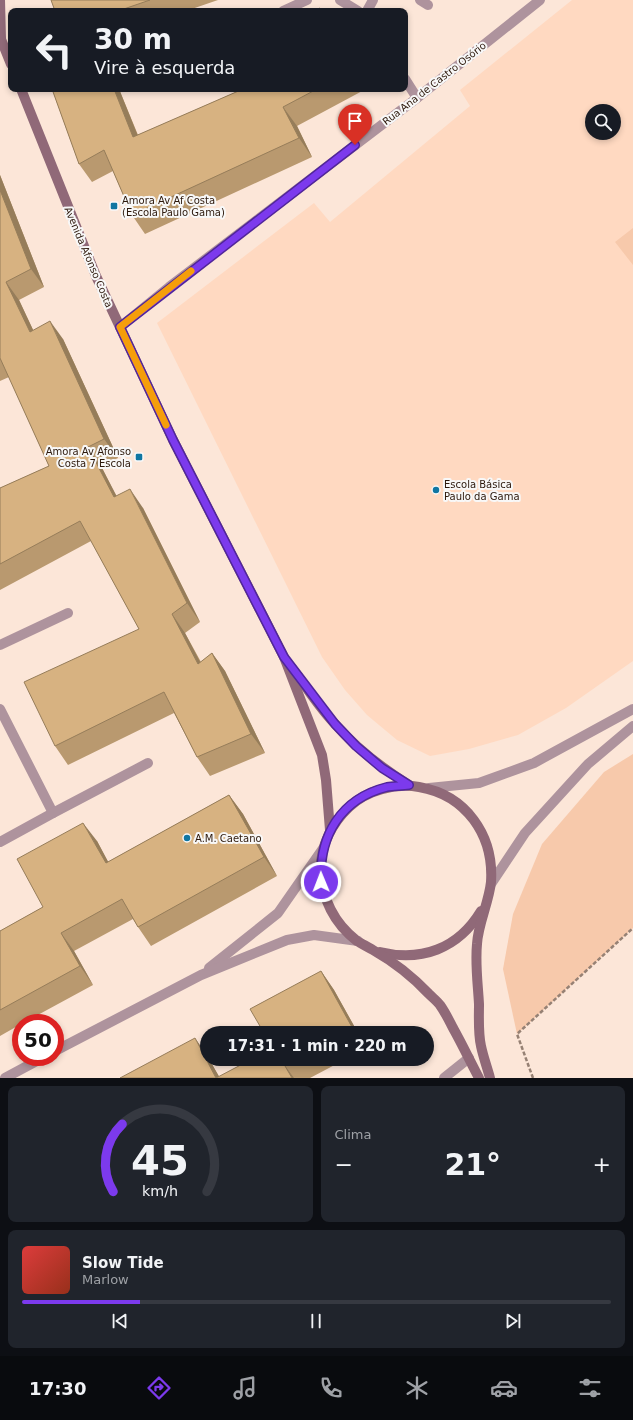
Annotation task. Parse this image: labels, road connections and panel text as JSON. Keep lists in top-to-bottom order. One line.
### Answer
{"streets":{"main road":["Avenida Afonso Costa"],"street":["Rua Ana de Castro Osório"]},"crossings":[["Rua Ana de Castro Osório","Avenida Afonso Costa"]],"places":{"transit":["Amora Av Af Costa (Escola Paulo Gama)","Amora Av Afonso Costa 7 Escola"],"other":["Escola Básica Paulo da Gama","A.M. Caetano"]},"page":{"turn":["30 m","Vire à esquerda"],"limit":"50","trip":"17:31 · 1 min · 220 m","tile":"Clima","heat":["−","21°","+"],"song":["Slow Tide","Marlow"],"tabs":"17:30","gauge":["45","km/h"]}}
